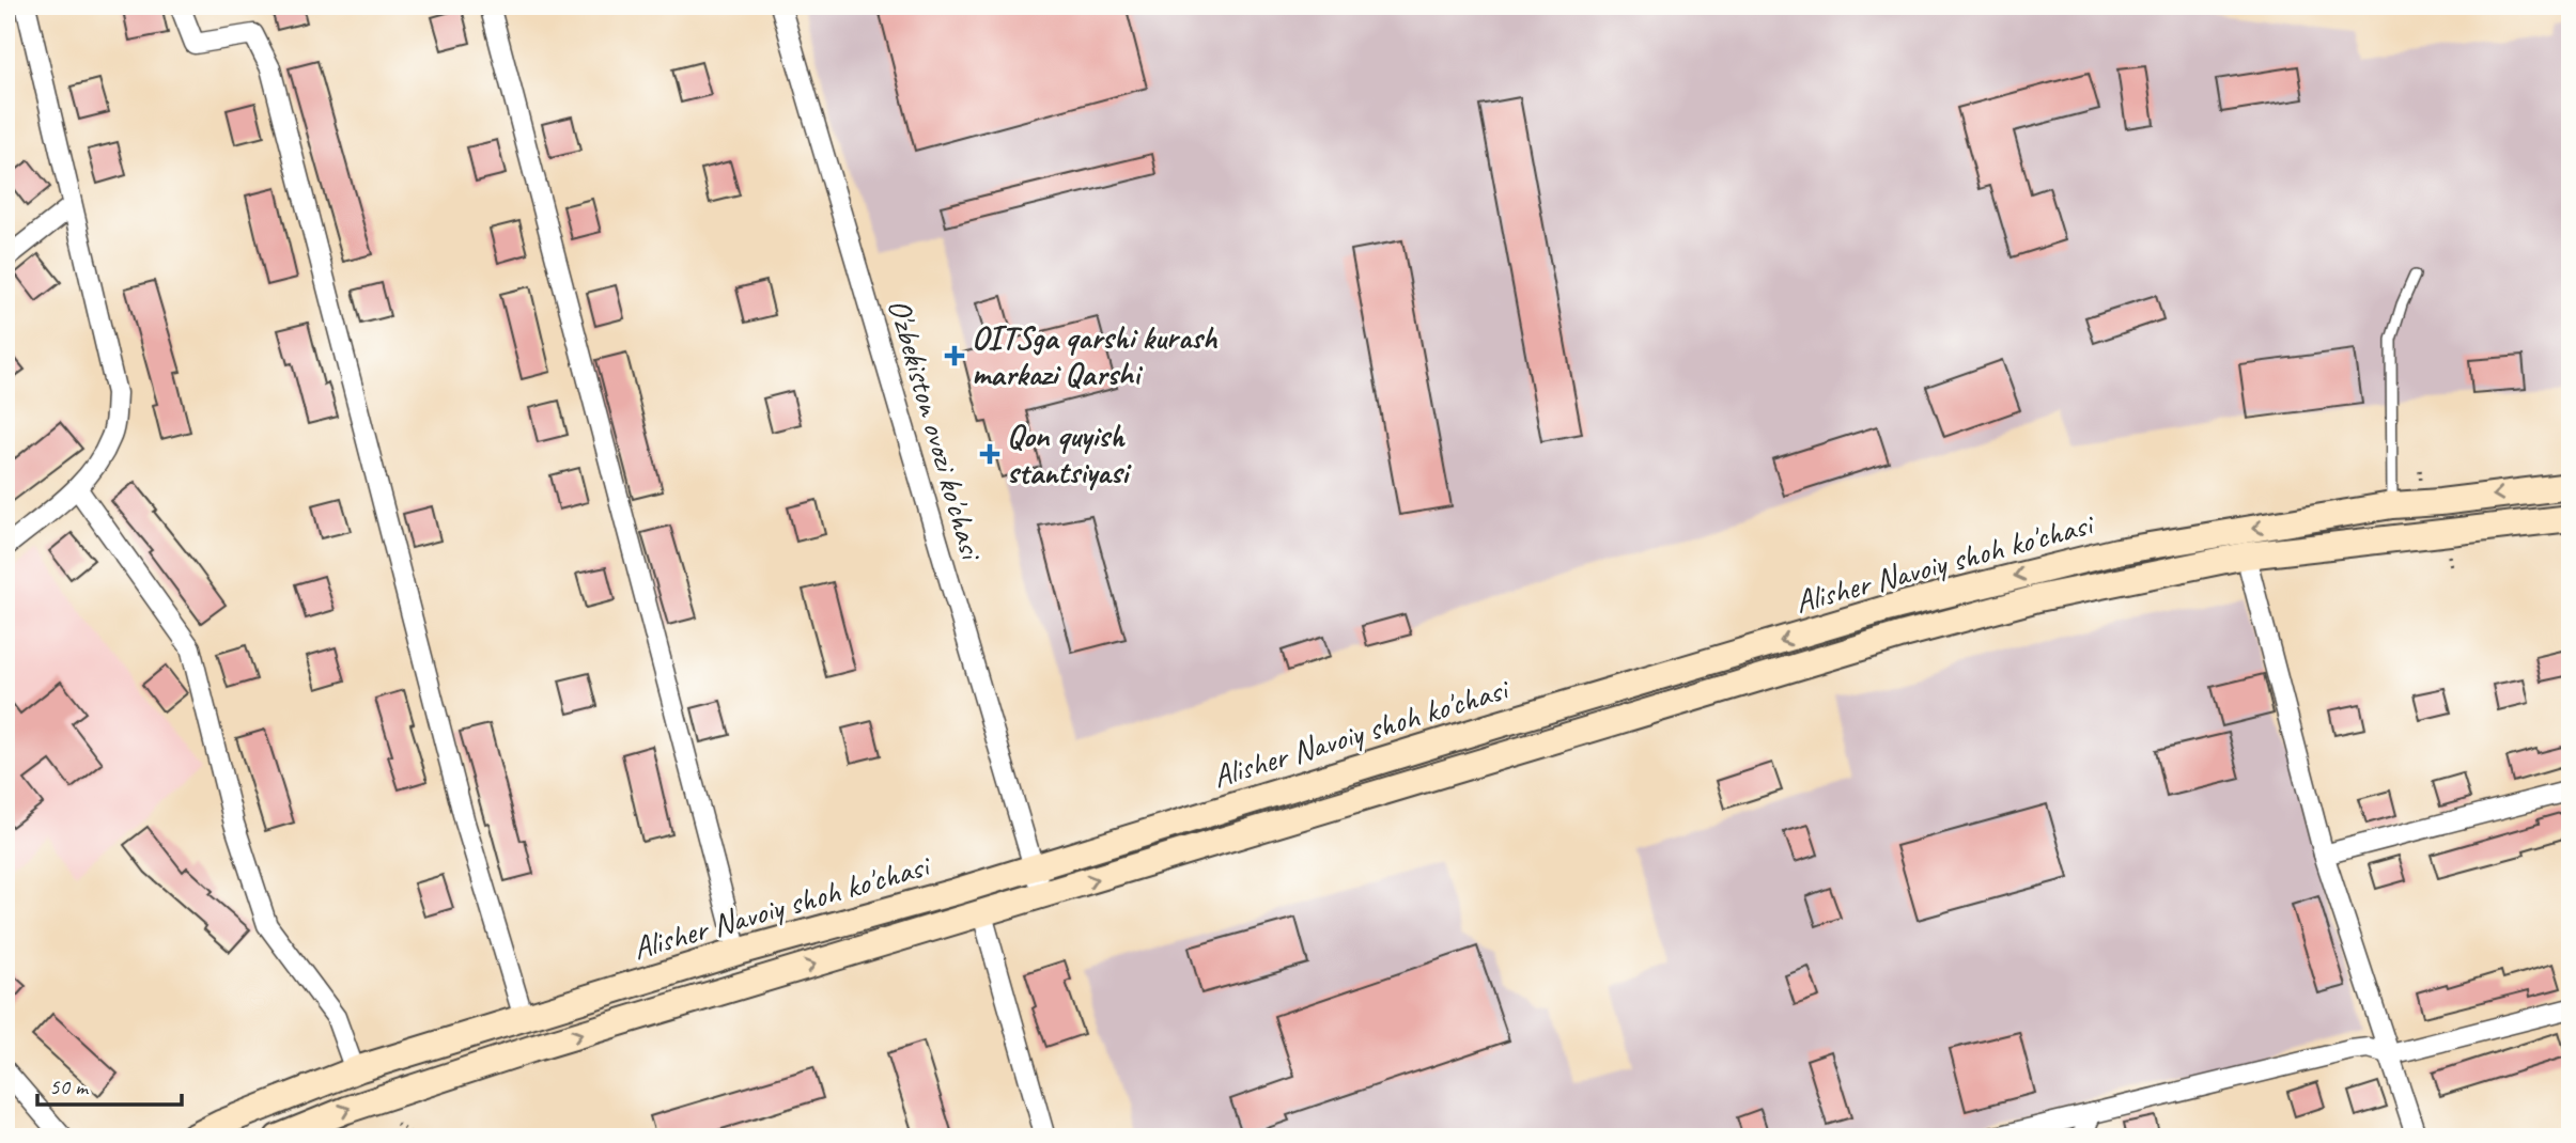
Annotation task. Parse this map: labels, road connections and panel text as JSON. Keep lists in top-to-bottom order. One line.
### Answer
{"streets":{"main road":["Alisher Navoiy shoh ko'chasi"],"street":["O'zbekiston ovozi ko'chasi"]},"crossings":[["O'zbekiston ovozi ko'chasi","Alisher Navoiy shoh ko'chasi"]],"places":{"health":["OITSga qarshi kurash markazi Qarshi","Qon quyish stantsiyasi"]},"scale_bar":"50 m"}
